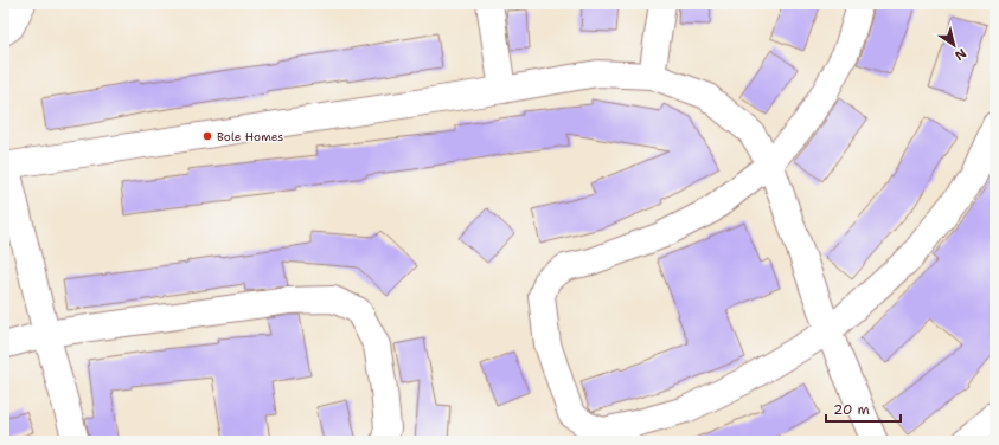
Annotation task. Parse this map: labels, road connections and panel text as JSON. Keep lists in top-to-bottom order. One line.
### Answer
{"places":["Bole Homes"],"scale_bar":"20 m","north":"bottom right"}
